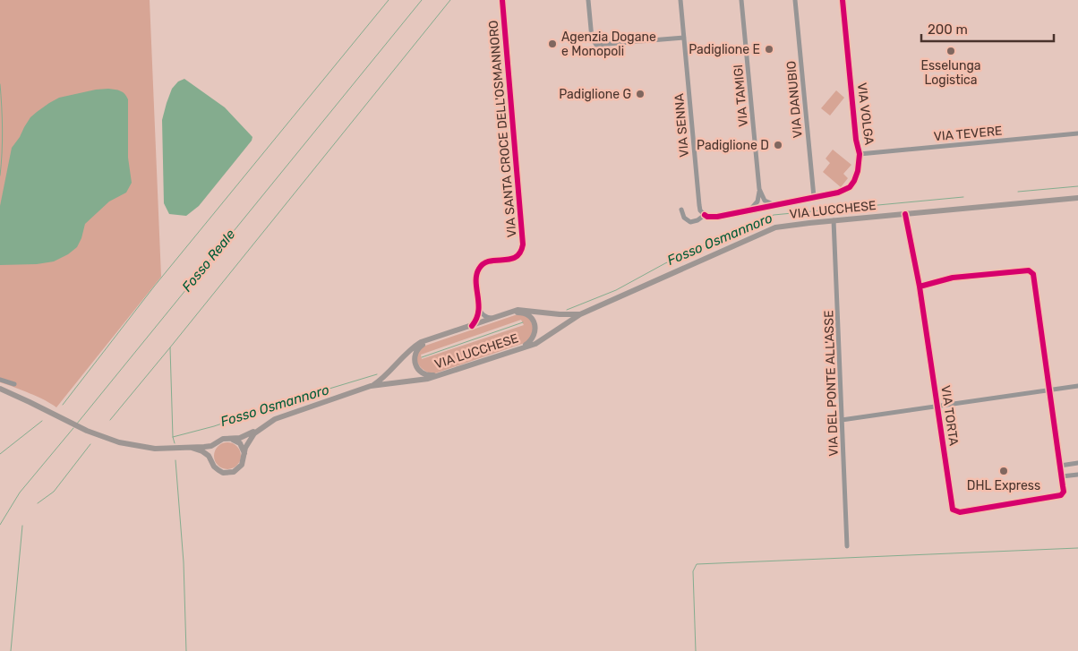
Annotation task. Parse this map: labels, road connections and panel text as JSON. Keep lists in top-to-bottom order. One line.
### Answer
{"streets":{"main road":["VIA LUCCHESE"],"street":["VIA TAMIGI","VIA DANUBIO","VIA VOLGA","VIA SENNA","VIA SANTA CROCE DELL'OSMANNORO","VIA TEVERE","VIA DEL PONTE ALL'ASSE","VIA TORTA"]},"crossings":[["VIA TAMIGI","VIA VOLGA"],["VIA DANUBIO","VIA VOLGA"],["VIA VOLGA","VIA SENNA"],["VIA VOLGA","VIA TEVERE"],["VIA LUCCHESE","VIA DEL PONTE ALL'ASSE"],["VIA LUCCHESE","VIA TORTA"]],"water":["Fosso Osmannoro","Fosso Reale"],"places":["Agenzia Dogane e Monopoli","Padiglione E","Esselunga Logistica","Padiglione G","Padiglione D","DHL Express"],"scale_bar":"200 m"}
